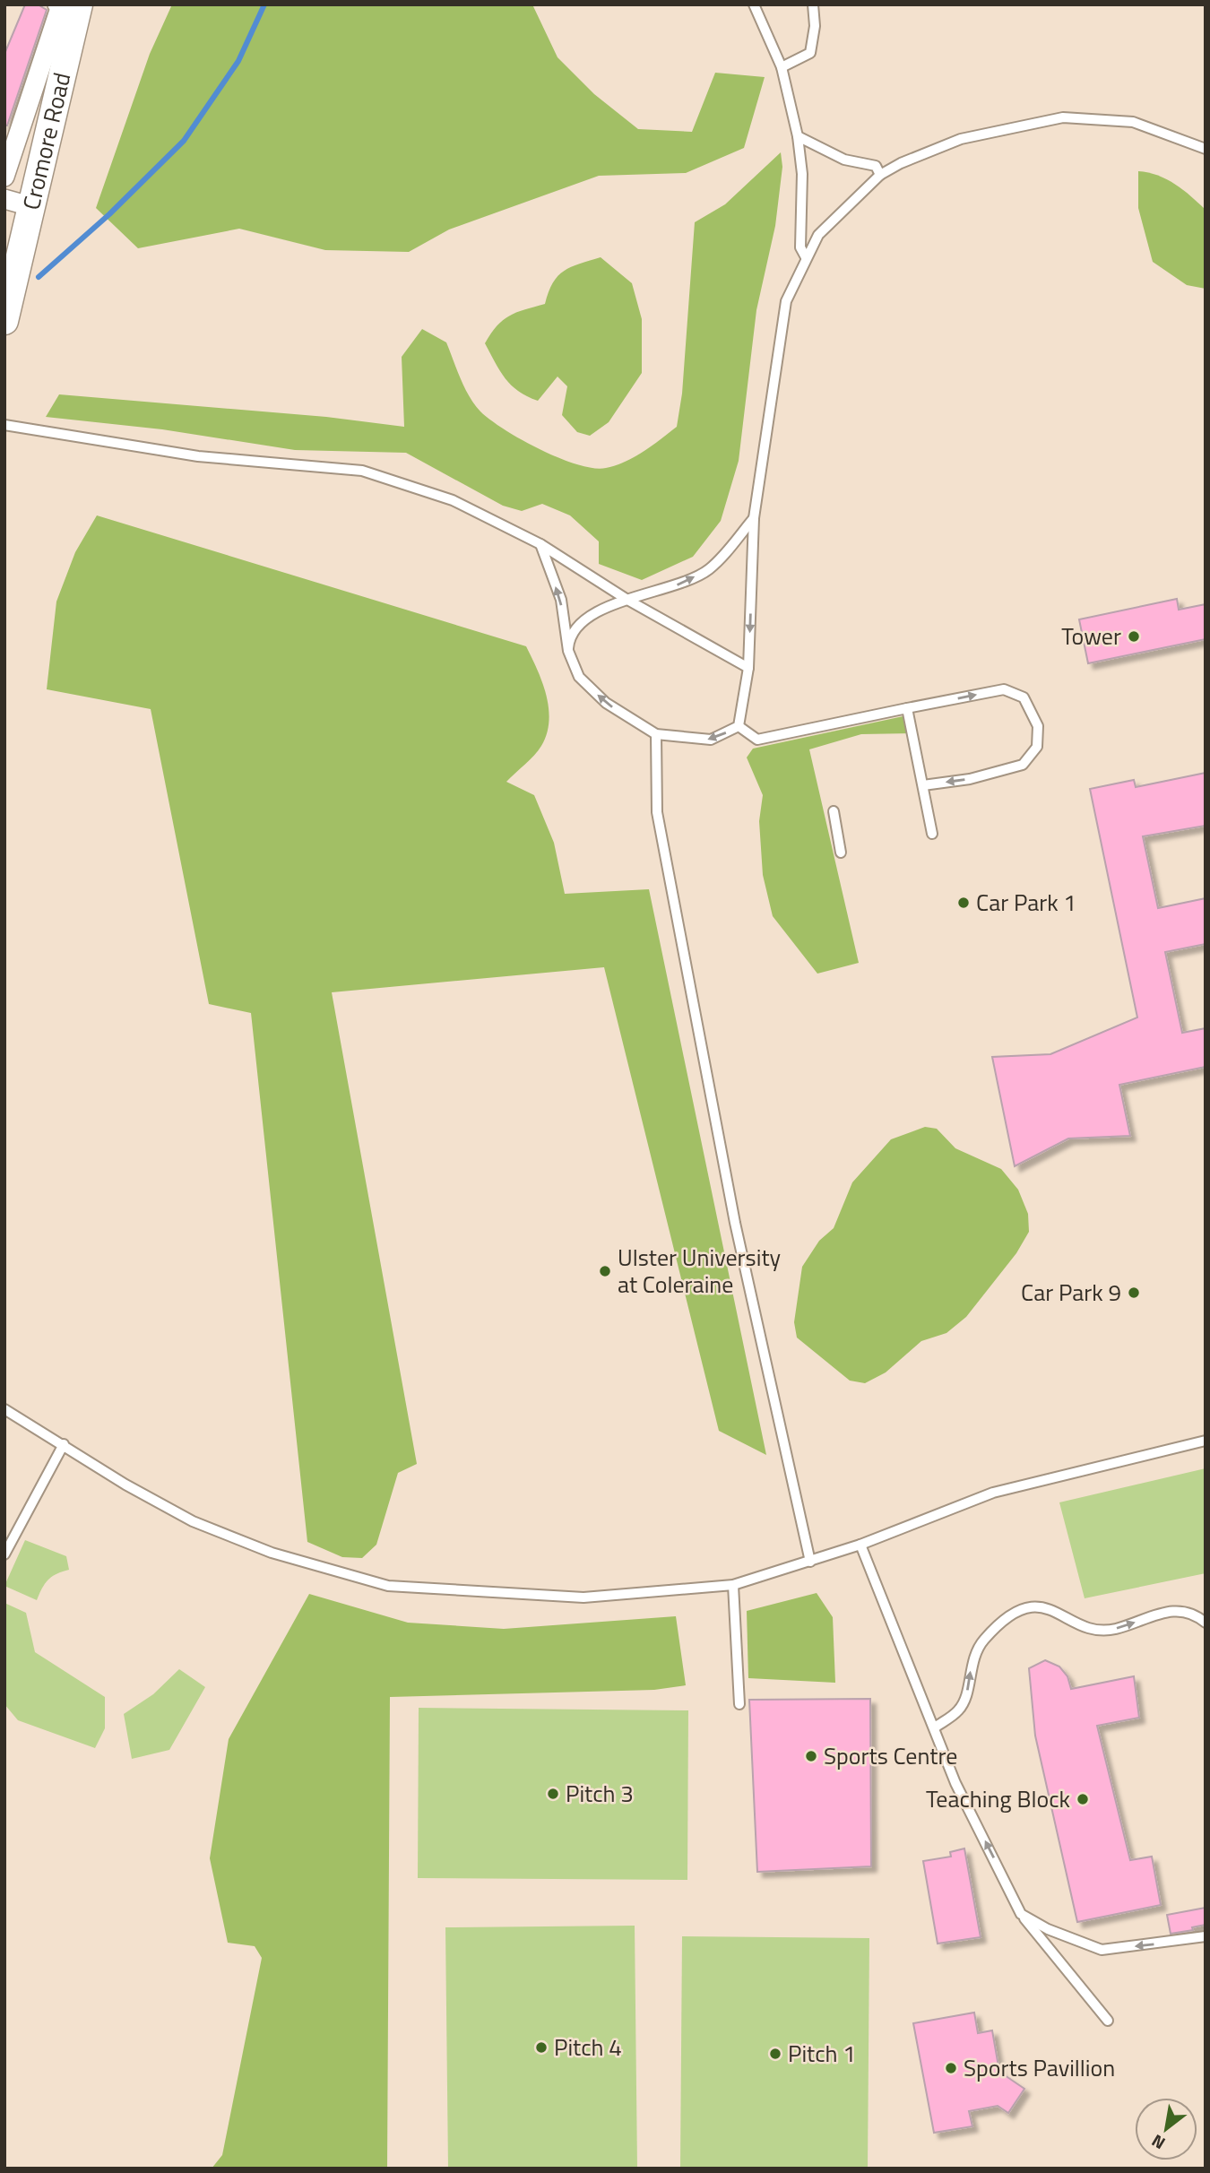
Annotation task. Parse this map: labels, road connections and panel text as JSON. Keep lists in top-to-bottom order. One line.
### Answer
{"streets":{"main road":["Cromore Road"]},"places":["Tower","Car Park 1","Ulster University at Coleraine","Car Park 9","Sports Centre","Pitch 3","Teaching Block","Pitch 4","Pitch 1","Sports Pavillion"],"north":"bottom left"}
